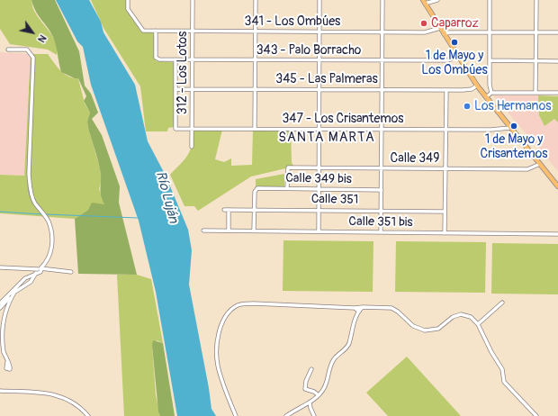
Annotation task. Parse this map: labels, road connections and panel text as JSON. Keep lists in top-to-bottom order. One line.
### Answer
{"streets":{"street":["341 - Los Ombúes","343 - Palo Borracho","312 - Los Lotos","345 - Las Palmeras","347 - Los Crisantemos","Calle 349","Calle 349 bis","Calle 351","Calle 351 bis"]},"crossings":[["341 - Los Ombúes","343 - Palo Borracho"],["341 - Los Ombúes","312 - Los Lotos"],["343 - Palo Borracho","312 - Los Lotos"],["312 - Los Lotos","345 - Las Palmeras"],["312 - Los Lotos","347 - Los Crisantemos"],["345 - Las Palmeras","347 - Los Crisantemos"],["Calle 349","Calle 349 bis"],["Calle 349 bis","Calle 351"]],"districts":["SANTA MARTA"],"water":["Río Luján"],"places":["Caparroz","1 de Mayo y Los Ombúes","Los Hermanos","1 de Mayo y Crisantemos"],"north":"bottom right"}
